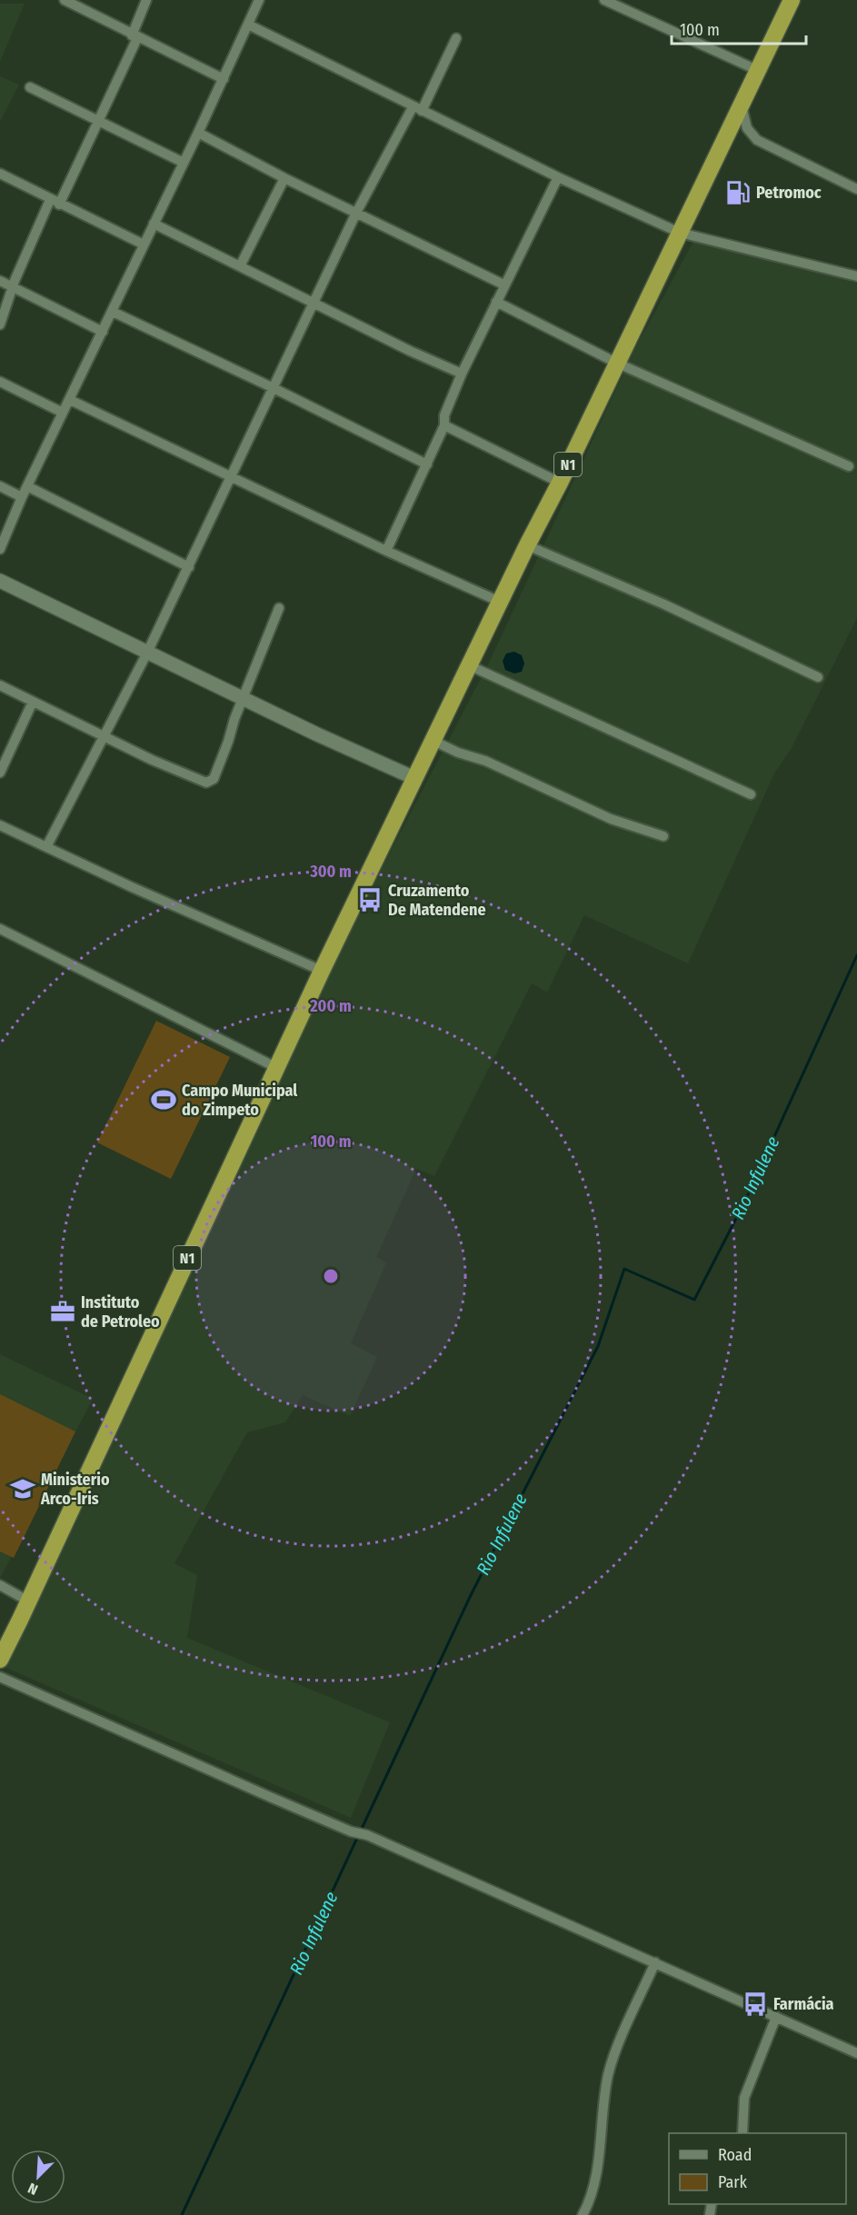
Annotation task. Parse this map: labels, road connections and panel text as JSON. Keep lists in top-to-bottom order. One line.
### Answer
{"streets":{"highway":["N1"]},"water":["Rio Infulene"],"places":{"fuel station":["Petromoc"],"bus stop":["Cruzamento De Matendene","Farmácia"],"sports":["Campo Municipal do Zimpeto"],"office":["Instituto de Petroleo"],"school or university":["Ministerio Arco-Iris"]},"legend":["Road","Park"],"scale_bar":"100 m","north":"bottom left","rings":["300 m","200 m","100 m"]}
